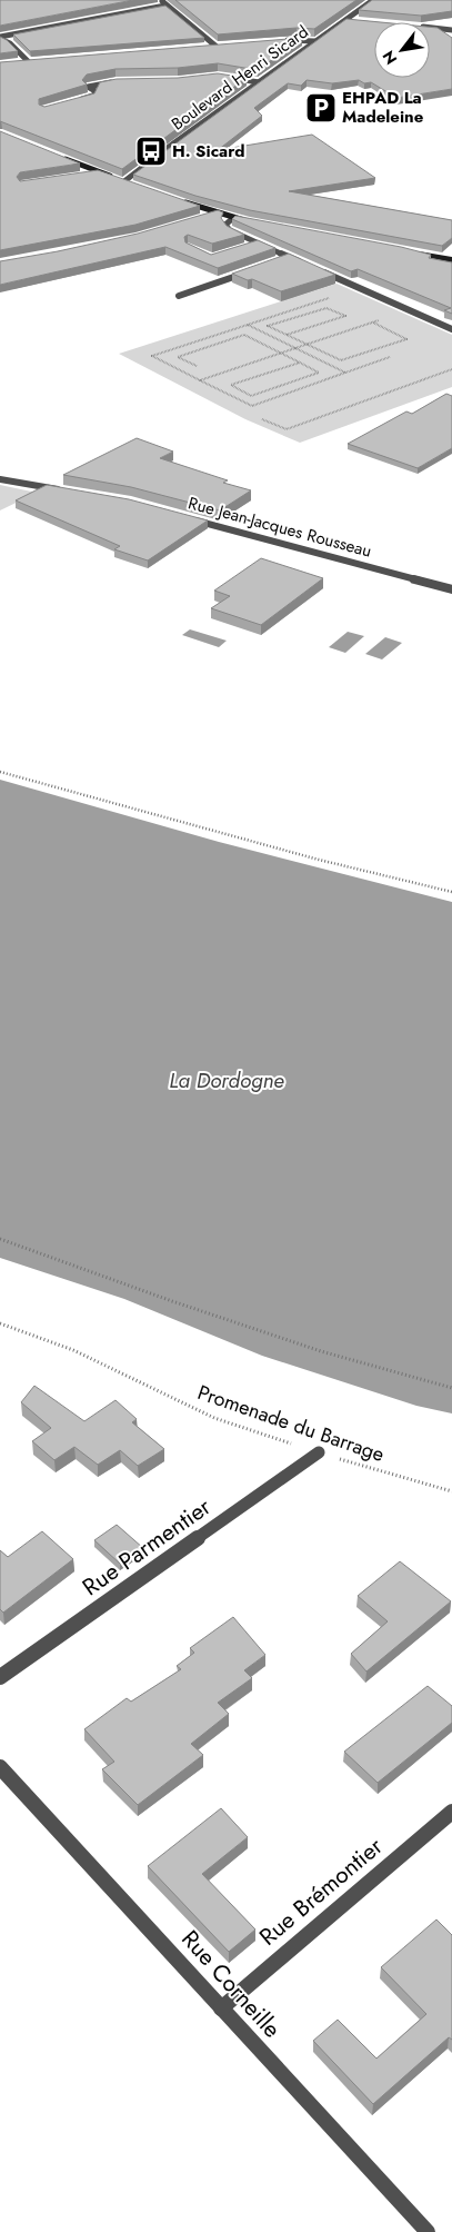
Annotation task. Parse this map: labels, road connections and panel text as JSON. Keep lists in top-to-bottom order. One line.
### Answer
{"streets":{"street":["Boulevard Henri Sicard","Rue Jean-Jacques Rousseau","Rue Parmentier","Rue Brémontier","Rue Corneille"],"path":["Promenade du Barrage"]},"crossings":[["Promenade du Barrage","Rue Parmentier"],["Rue Brémontier","Rue Corneille"]],"water":["La Dordogne"],"places":{"parking":["EHPAD La Madeleine"],"bus stop":["H. Sicard"]},"north":"bottom left"}
